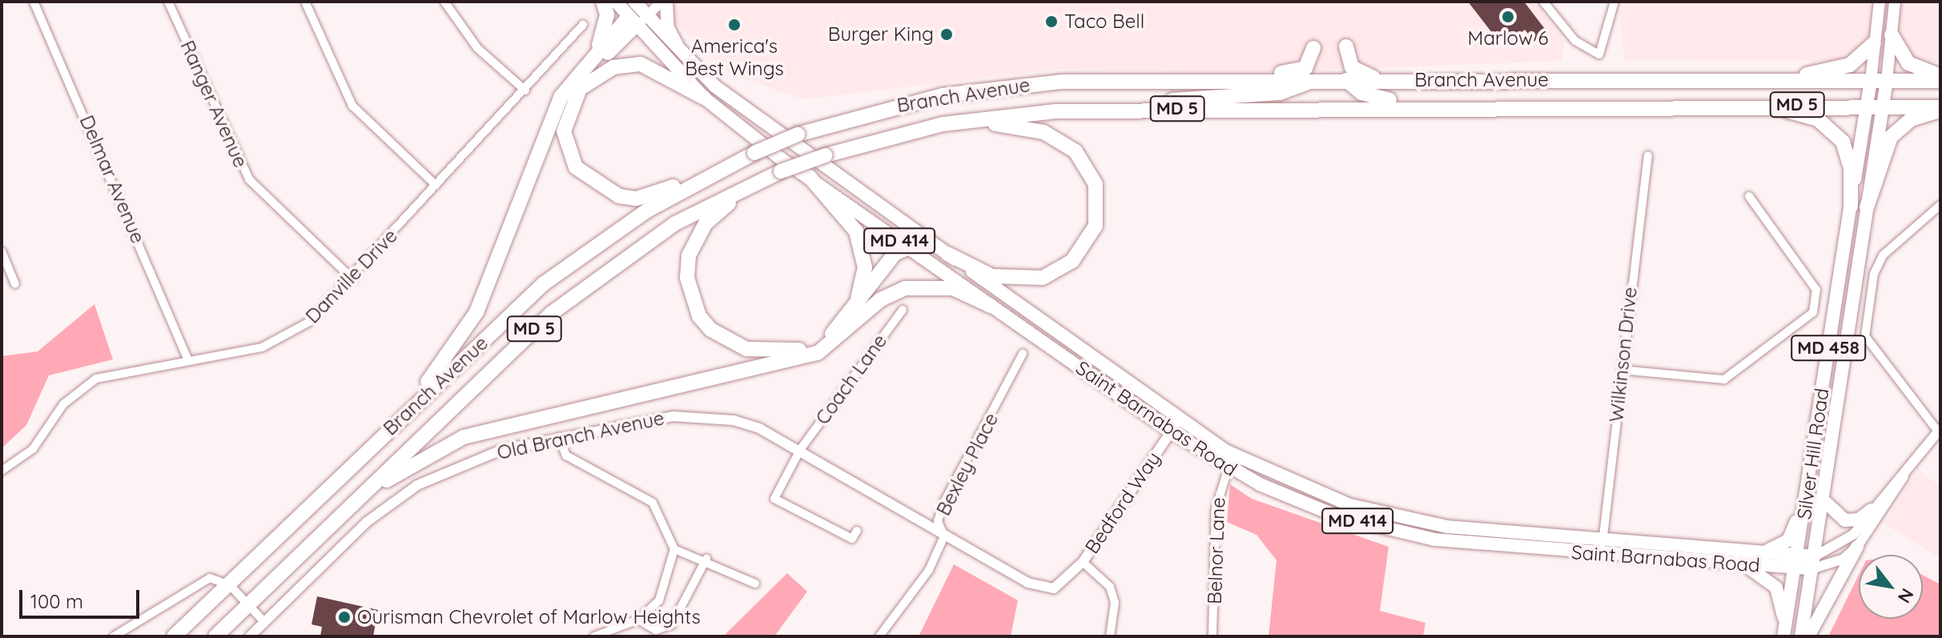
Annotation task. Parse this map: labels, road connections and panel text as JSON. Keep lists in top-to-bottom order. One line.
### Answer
{"streets":{"highway":["Branch Avenue","MD 5"],"main road":["MD 414","MD 458","Saint Barnabas Road","Silver Hill Road"],"street":["Ranger Avenue","Delmar Avenue","Danville Drive","Wilkinson Drive","Coach Lane","Old Branch Avenue","Bexley Place","Bedford Way","Belnor Lane"]},"crossings":[["Branch Avenue","Silver Hill Road"],["Ranger Avenue","Danville Drive"],["Delmar Avenue","Danville Drive"],["MD 414","Saint Barnabas Road"],["MD 414","Silver Hill Road"],["Wilkinson Drive","Saint Barnabas Road"],["Coach Lane","Old Branch Avenue"],["Saint Barnabas Road","Silver Hill Road"],["Saint Barnabas Road","Bedford Way"],["Saint Barnabas Road","Belnor Lane"],["Old Branch Avenue","Bexley Place"],["Old Branch Avenue","Bedford Way"]],"places":["Marlow 6","Taco Bell","America's Best Wings","Burger King","Ourisman Chevrolet of Marlow Heights"],"scale_bar":"100 m","north":"bottom right"}
